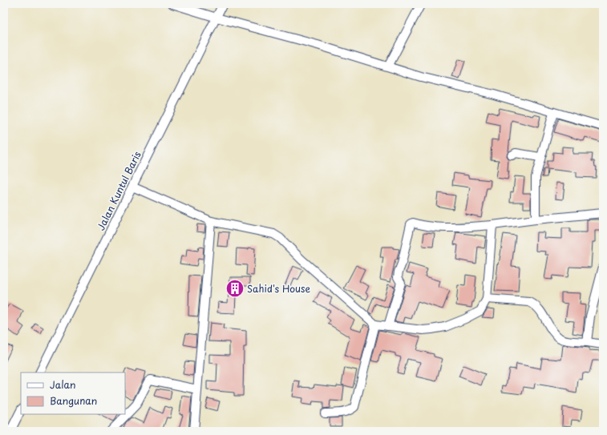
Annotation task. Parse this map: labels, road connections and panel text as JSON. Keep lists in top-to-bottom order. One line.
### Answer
{"streets":{"street":["Jalan Kuntul Baris"]},"places":{"building":["Sahid's House"]},"legend":["Jalan","Bangunan"]}
